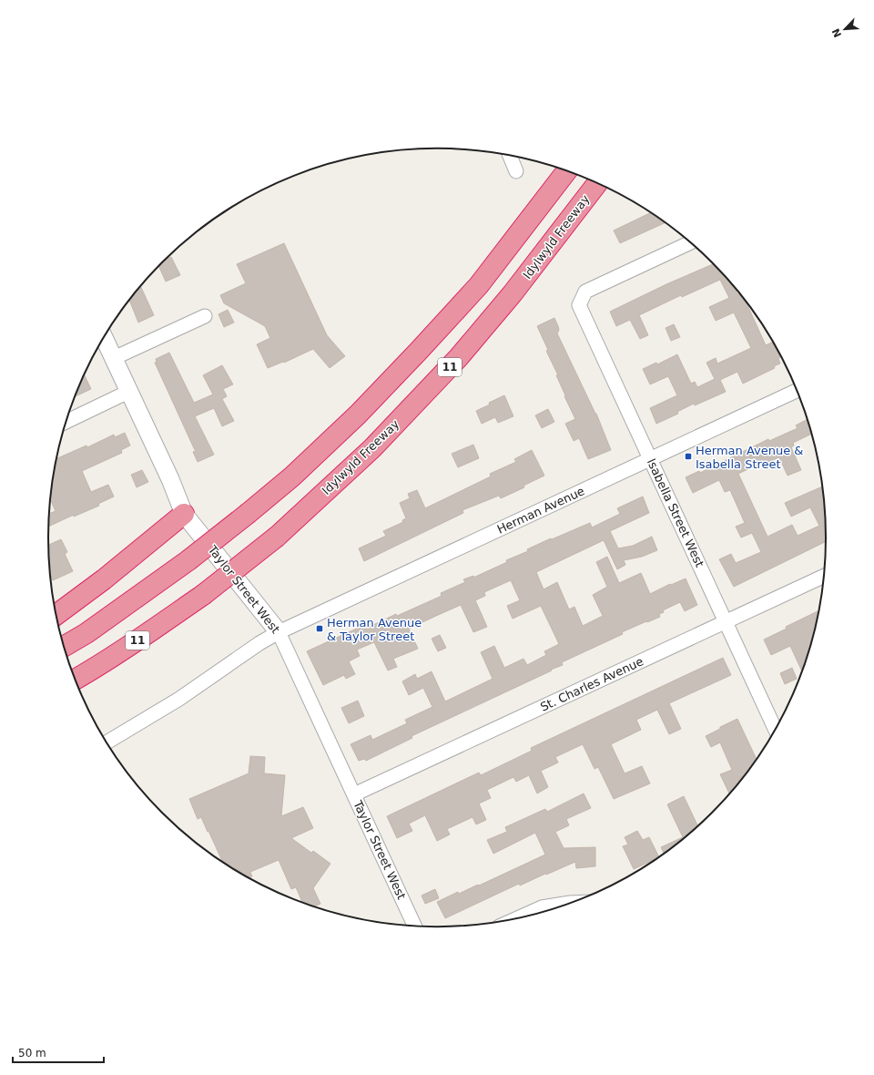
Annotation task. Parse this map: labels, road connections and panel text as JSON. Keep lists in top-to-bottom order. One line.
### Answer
{"streets":{"highway":["Idylwyld Freeway","11"],"street":["Herman Avenue","Isabella Street West","Taylor Street West","St. Charles Avenue"]},"crossings":[["Herman Avenue","Isabella Street West"],["Herman Avenue","Taylor Street West"],["Isabella Street West","St. Charles Avenue"],["Taylor Street West","St. Charles Avenue"]],"places":{"transit":["Herman Avenue & Isabella Street","Herman Avenue & Taylor Street"]},"scale_bar":"50 m","north":"bottom left"}
